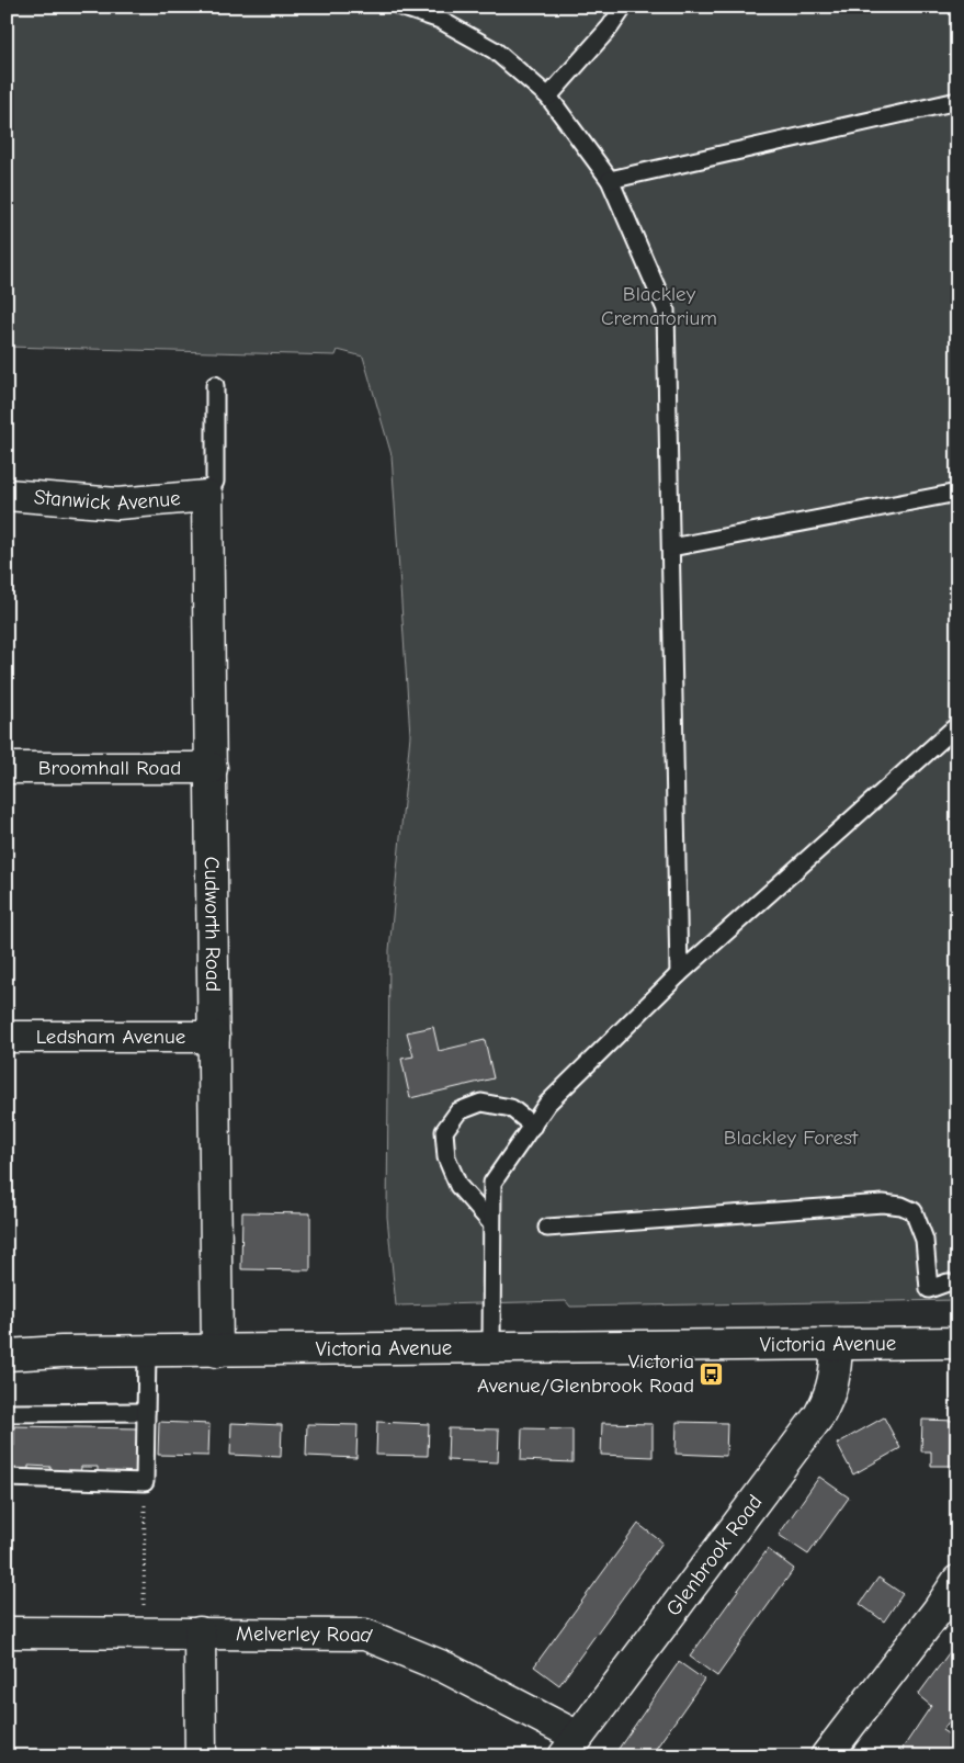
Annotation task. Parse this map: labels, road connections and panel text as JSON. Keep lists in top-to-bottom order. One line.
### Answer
{"streets":{"street":["Stanwick Avenue","Broomhall Road","Cudworth Road","Ledsham Avenue","Victoria Avenue","Glenbrook Road","Melverley Road"]},"crossings":[["Stanwick Avenue","Cudworth Road"],["Broomhall Road","Cudworth Road"],["Cudworth Road","Ledsham Avenue"],["Cudworth Road","Victoria Avenue"],["Victoria Avenue","Glenbrook Road"],["Glenbrook Road","Melverley Road"]],"parks":["Blackley Crematorium","Blackley Forest"],"places":{"bus stop":["Victoria Avenue/Glenbrook Road"]}}
